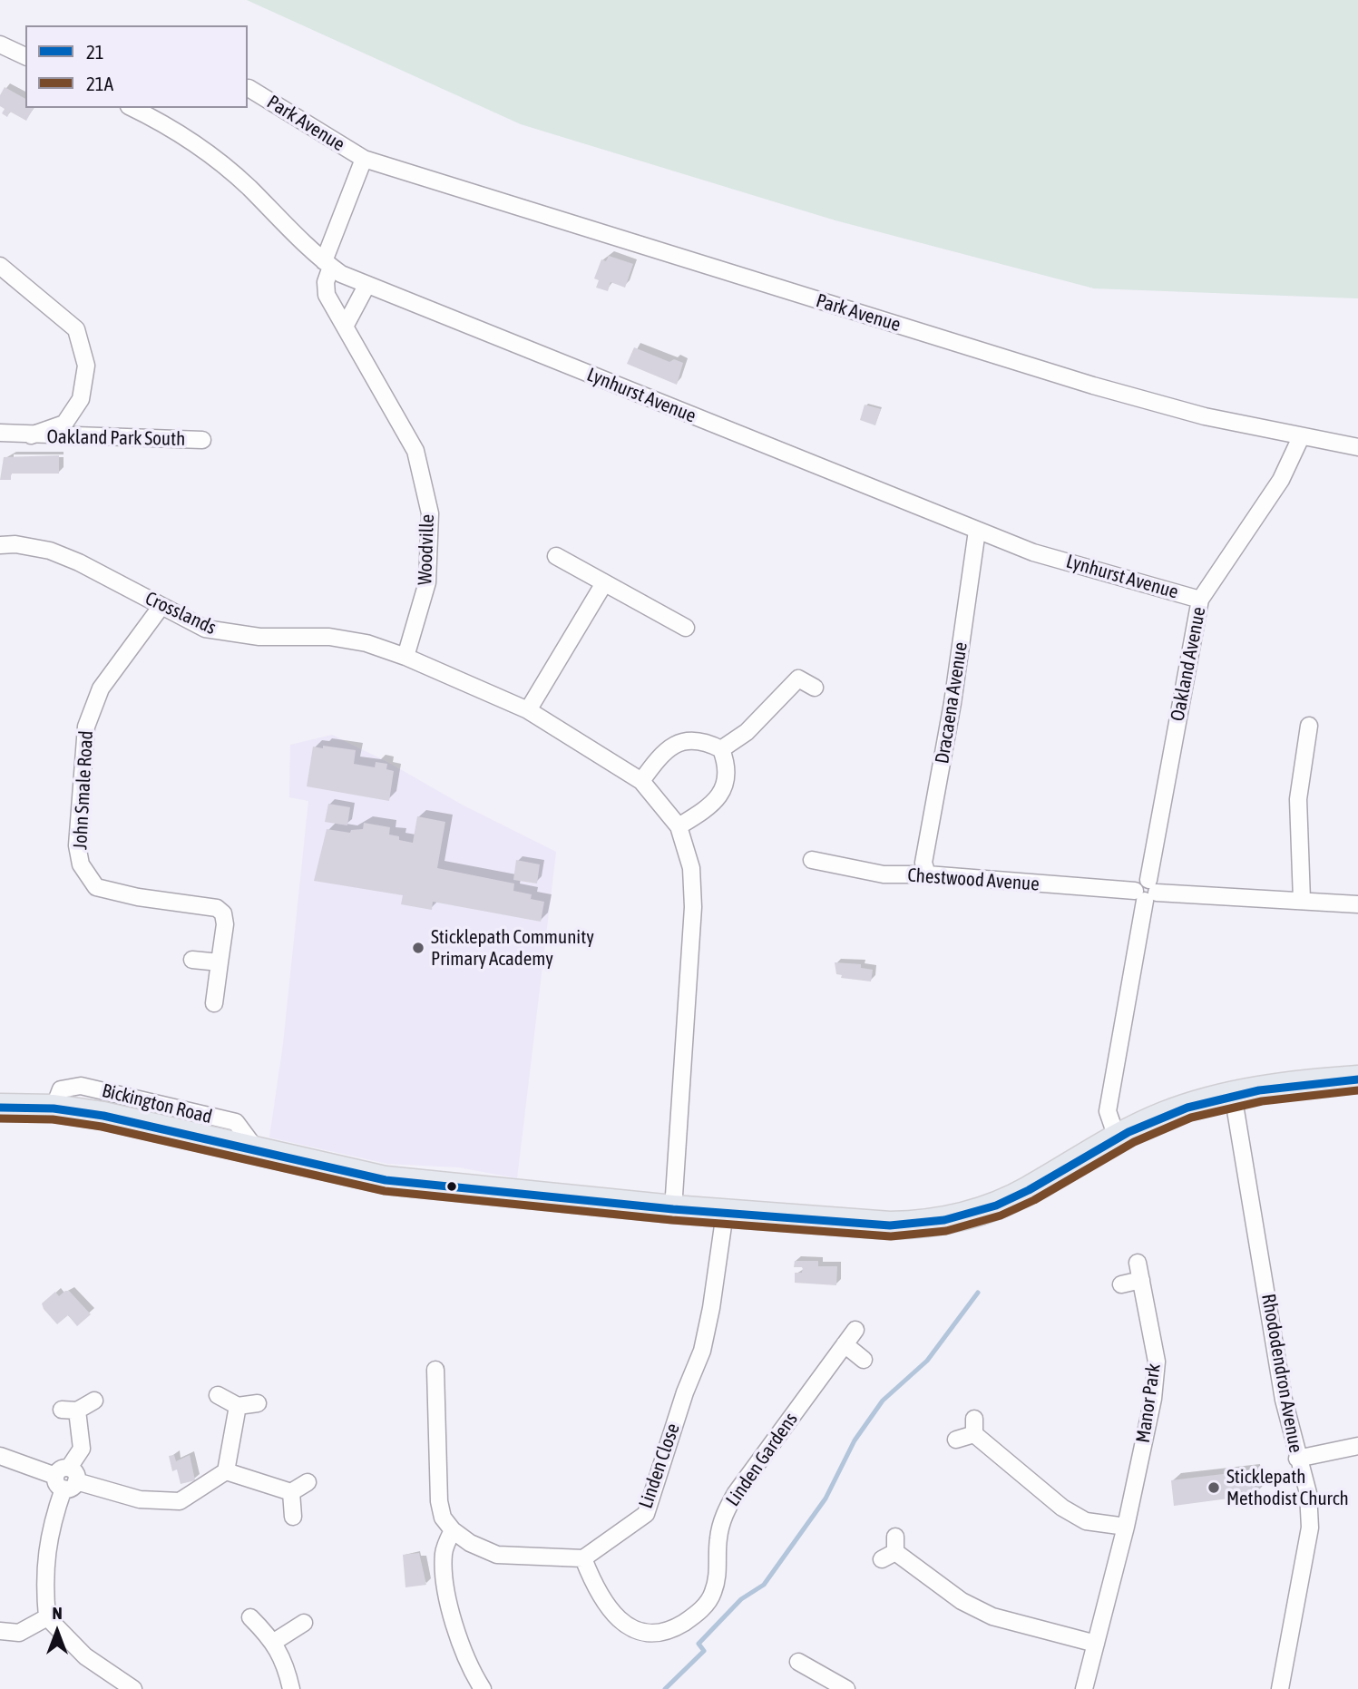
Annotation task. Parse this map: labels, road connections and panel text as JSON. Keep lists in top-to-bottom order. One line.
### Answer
{"streets":{"main road":["Bickington Road"],"street":["Park Avenue","Lynhurst Avenue","Oakland Park South","Woodville","Crosslands","Oakland Avenue","Dracaena Avenue","John Smale Road","Chestwood Avenue","Rhododendron Avenue","Manor Park","Linden Gardens","Linden Close"]},"crossings":[["Park Avenue","Lynhurst Avenue"],["Park Avenue","Woodville"],["Park Avenue","Oakland Avenue"],["Lynhurst Avenue","Woodville"],["Lynhurst Avenue","Oakland Avenue"],["Lynhurst Avenue","Dracaena Avenue"],["Woodville","Crosslands"],["Crosslands","John Smale Road"],["Oakland Avenue","Chestwood Avenue"],["Oakland Avenue","Bickington Road"],["Dracaena Avenue","Chestwood Avenue"],["Bickington Road","Rhododendron Avenue"],["Bickington Road","Linden Close"],["Linden Gardens","Linden Close"]],"places":["Sticklepath Community Primary Academy","Sticklepath Methodist Church"],"lines":["transit line 21","transit line 21A"],"legend":["21","21A"],"north":"top"}
